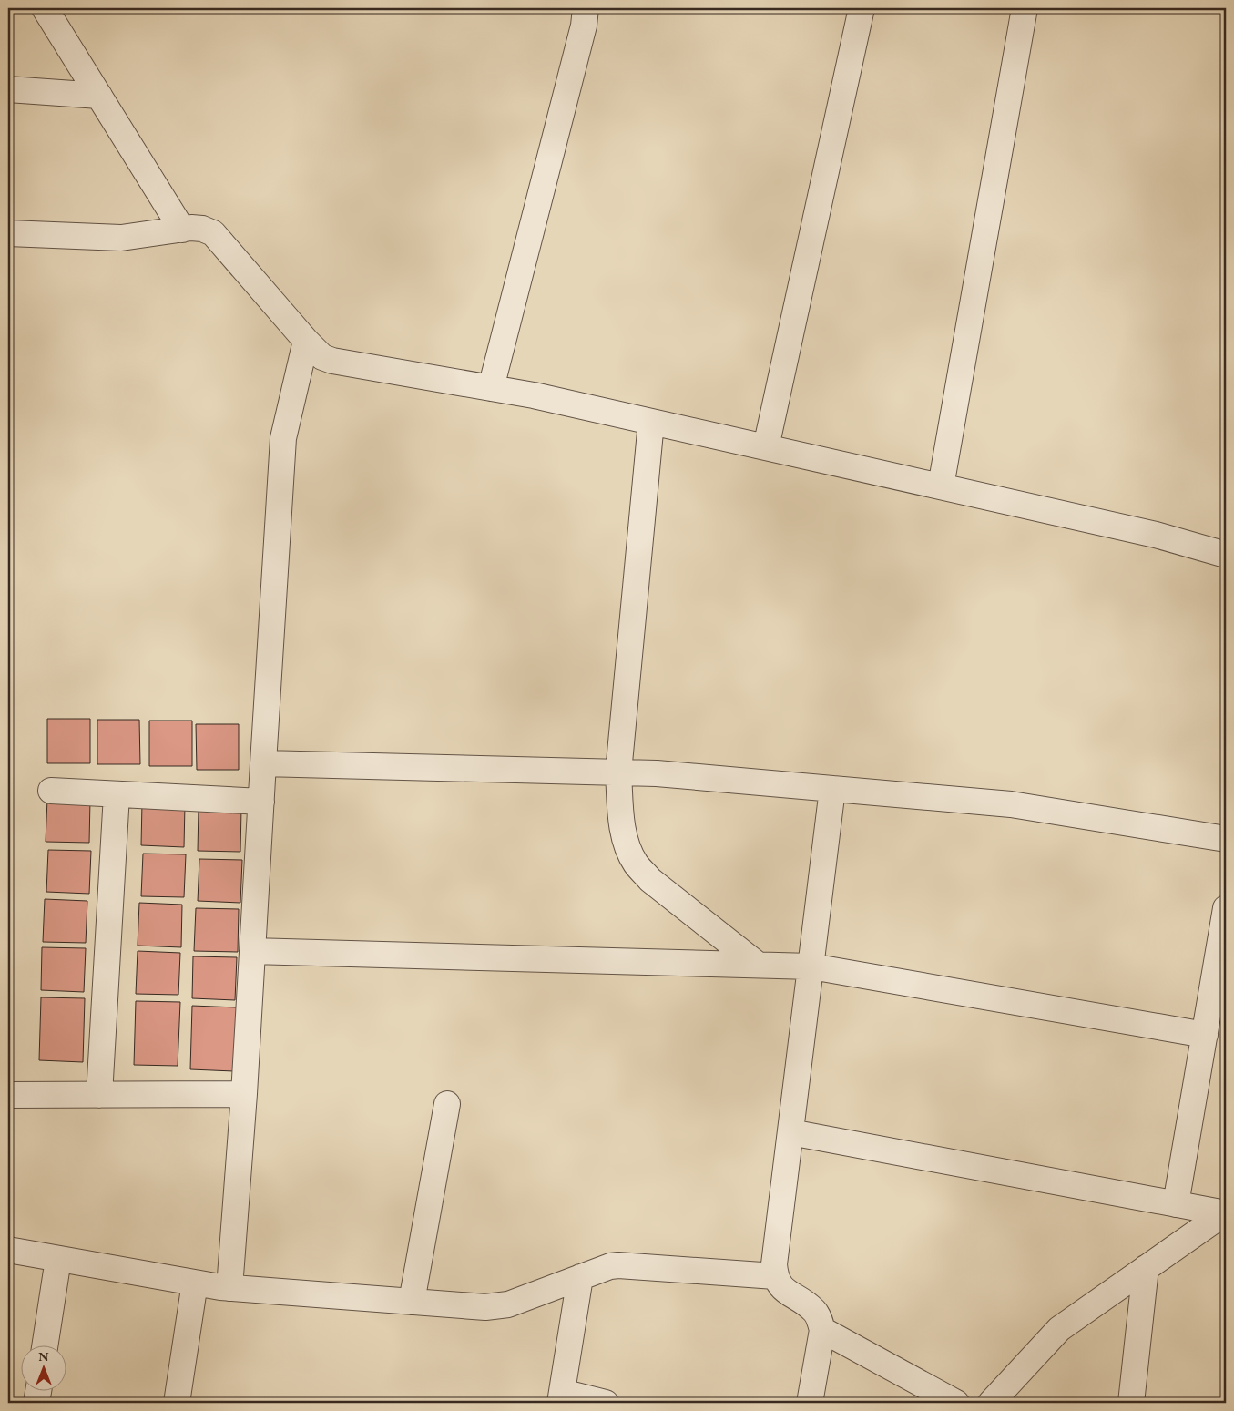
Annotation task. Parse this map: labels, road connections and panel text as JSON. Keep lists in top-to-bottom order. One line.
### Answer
{"north":"top"}
